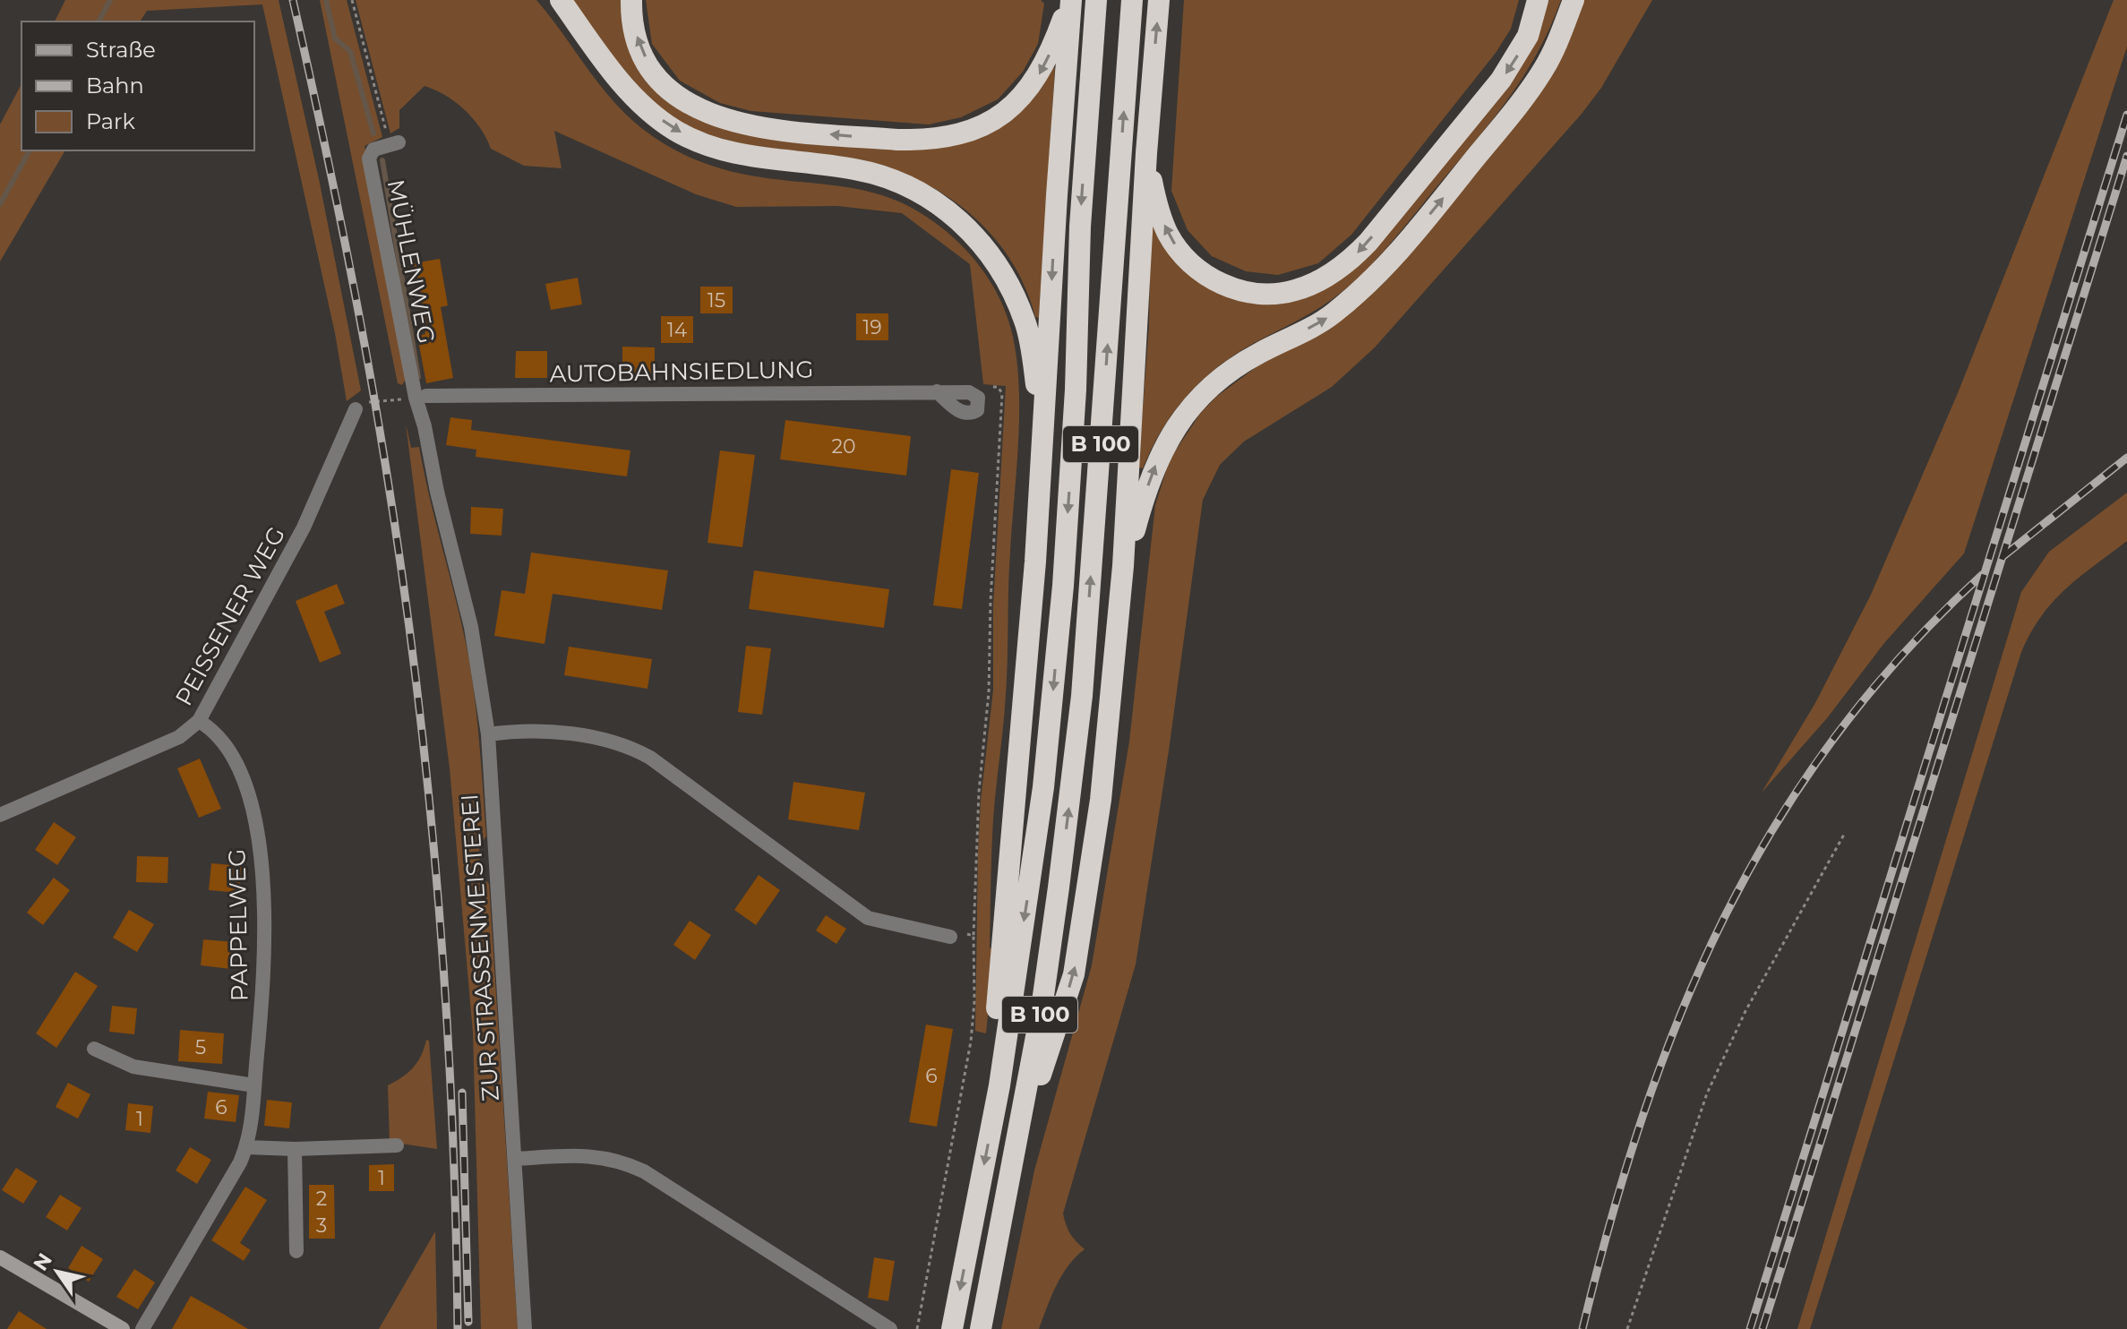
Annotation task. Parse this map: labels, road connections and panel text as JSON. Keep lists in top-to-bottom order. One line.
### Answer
{"streets":{"highway":["B 100"],"street":["MÜHLENWEG","AUTOBAHNSIEDLUNG","PEISSENER WEG","PAPPELWEG","ZUR STRASSENMEISTEREI"]},"crossings":[["MÜHLENWEG","AUTOBAHNSIEDLUNG"],["MÜHLENWEG","ZUR STRASSENMEISTEREI"],["AUTOBAHNSIEDLUNG","ZUR STRASSENMEISTEREI"],["PEISSENER WEG","PAPPELWEG"]],"house_numbers":["15","19","14","20","5","6","6","1","1","2","3"],"legend":["Straße","Bahn","Park"],"north":"top left"}
